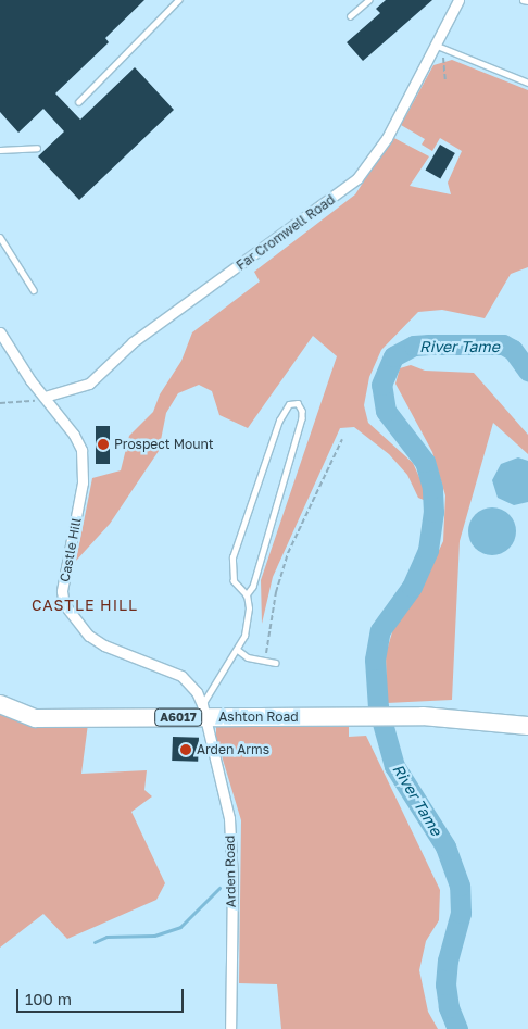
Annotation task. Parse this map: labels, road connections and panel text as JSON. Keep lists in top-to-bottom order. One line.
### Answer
{"streets":{"highway":["A6017","Ashton Road"],"street":["Far Cromwell Road","Castle Hill","Arden Road"]},"crossings":[["Far Cromwell Road","Castle Hill"],["Castle Hill","Ashton Road"],["Castle Hill","Arden Road"],["Ashton Road","Arden Road"]],"districts":["CASTLE HILL"],"water":["River Tame"],"places":["Prospect Mount","Arden Arms"],"scale_bar":"100 m"}
